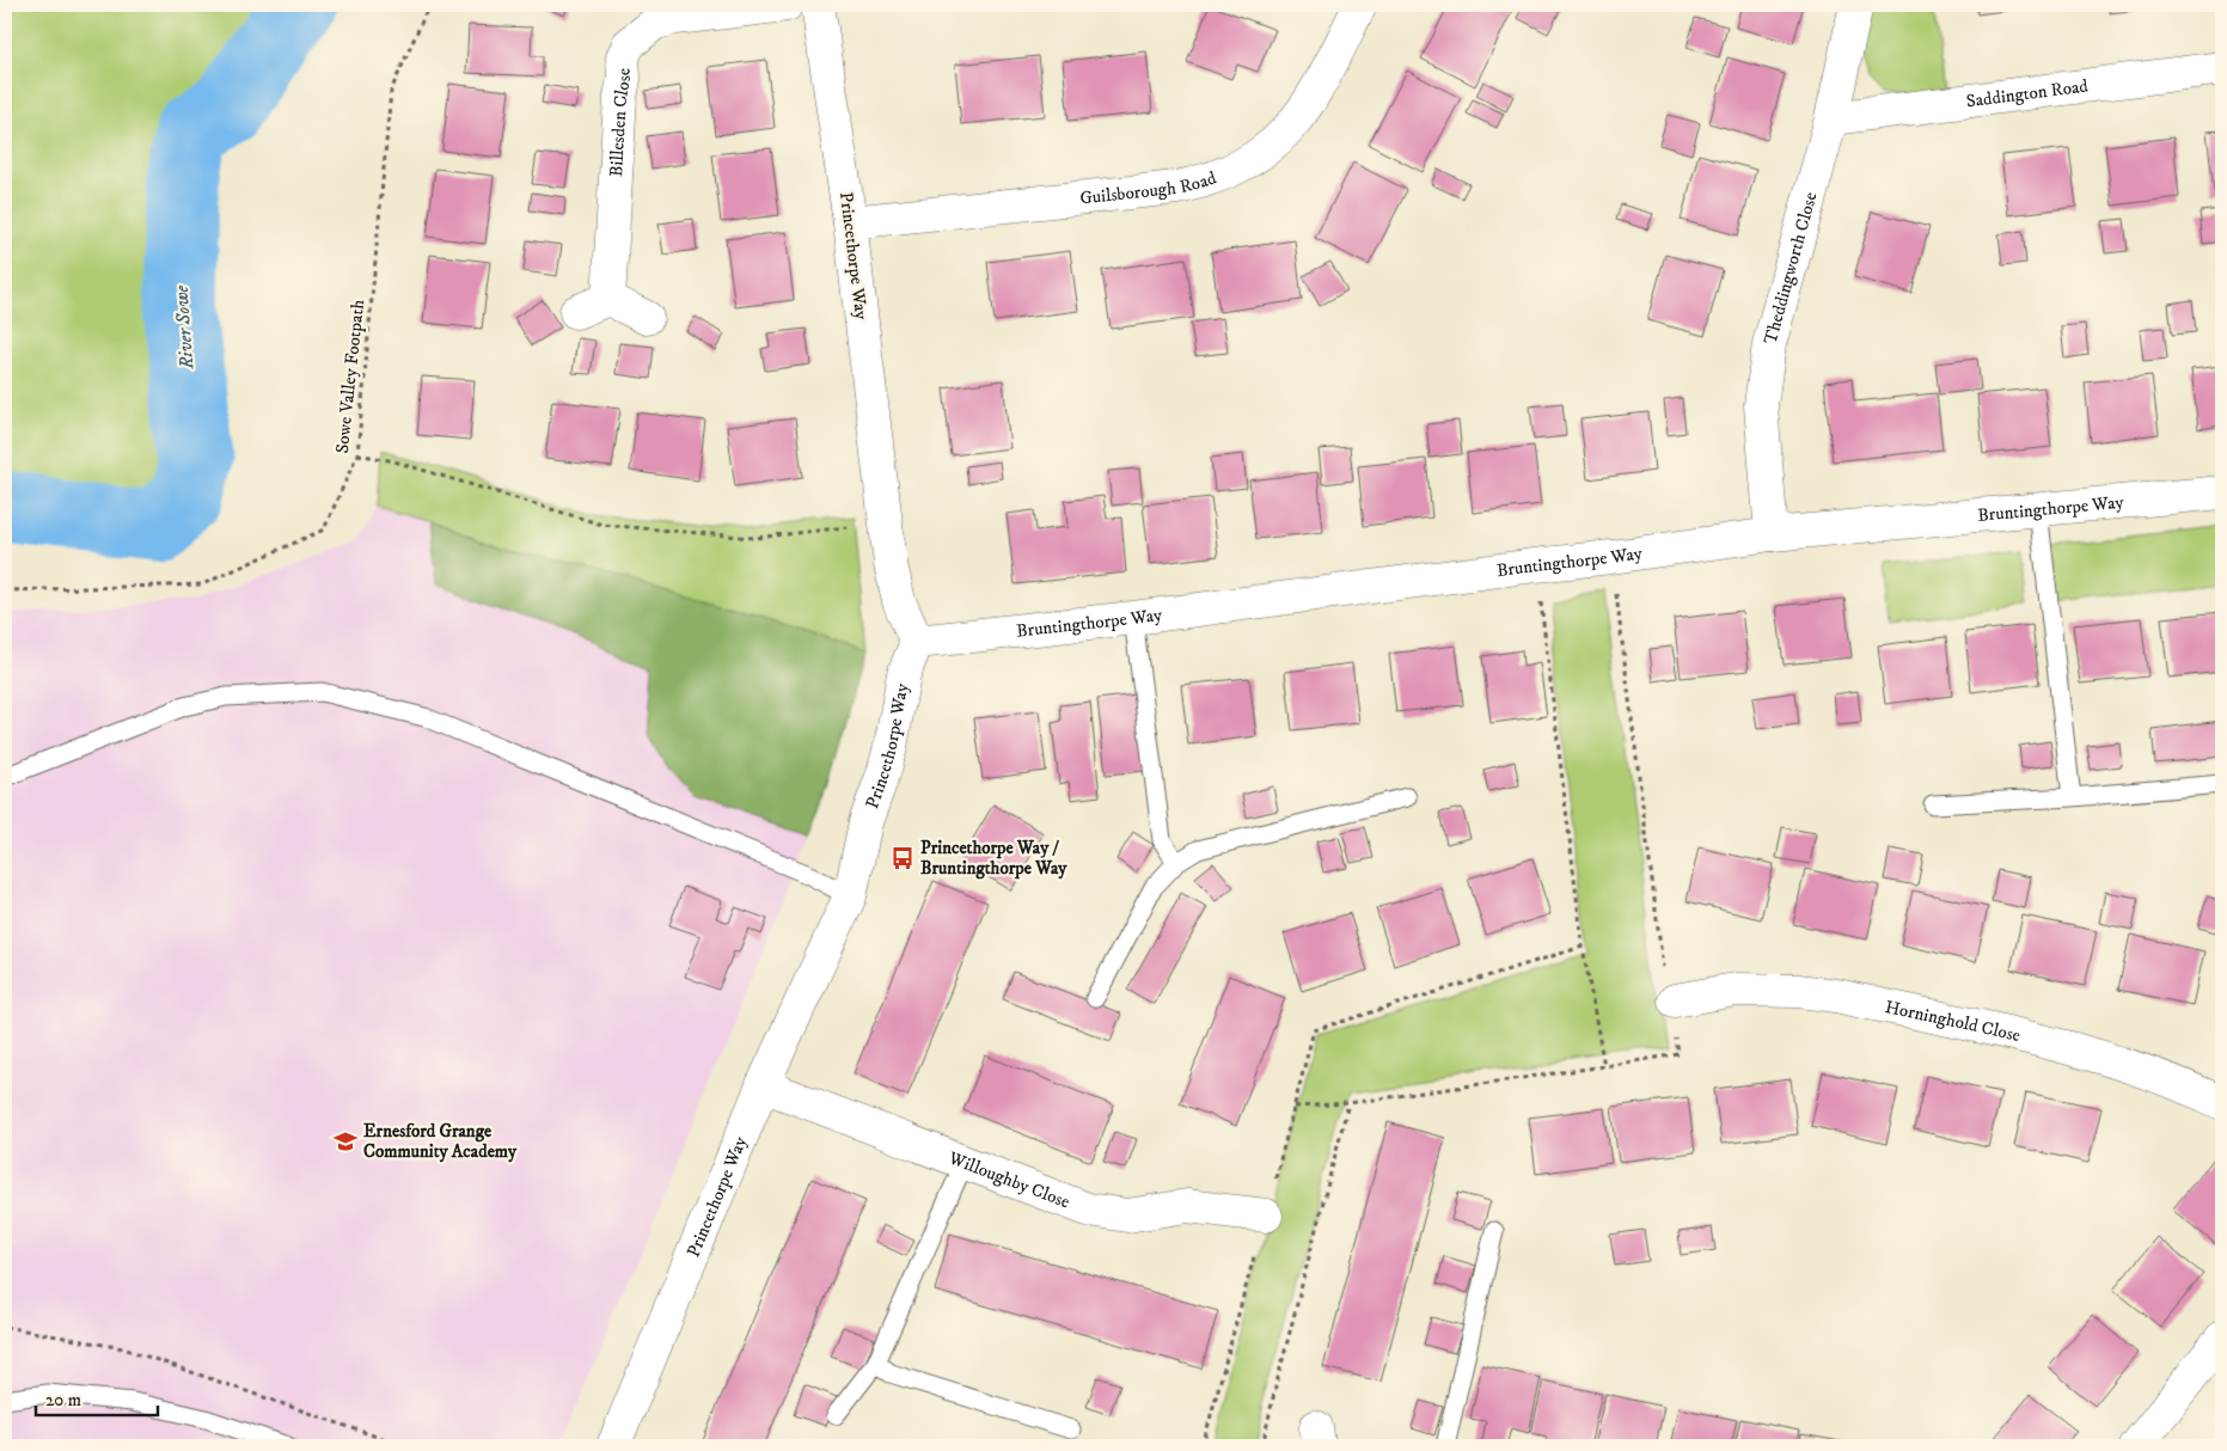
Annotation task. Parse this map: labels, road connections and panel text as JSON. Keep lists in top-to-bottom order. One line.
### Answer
{"streets":{"street":["Saddington Road","Billesden Close","Guilsborough Road","Princethorpe Way","Theddingworth Close","Bruntingthorpe Way","Horninghold Close","Willoughby Close"],"path":["Sowe Valley Footpath"]},"crossings":[["Saddington Road","Theddingworth Close"],["Guilsborough Road","Princethorpe Way"],["Princethorpe Way","Bruntingthorpe Way"],["Princethorpe Way","Willoughby Close"],["Theddingworth Close","Bruntingthorpe Way"]],"water":["River Sowe"],"places":{"bus stop":["Princethorpe Way / Bruntingthorpe Way"],"school or university":["Ernesford Grange Community Academy"]},"scale_bar":"20 m"}
